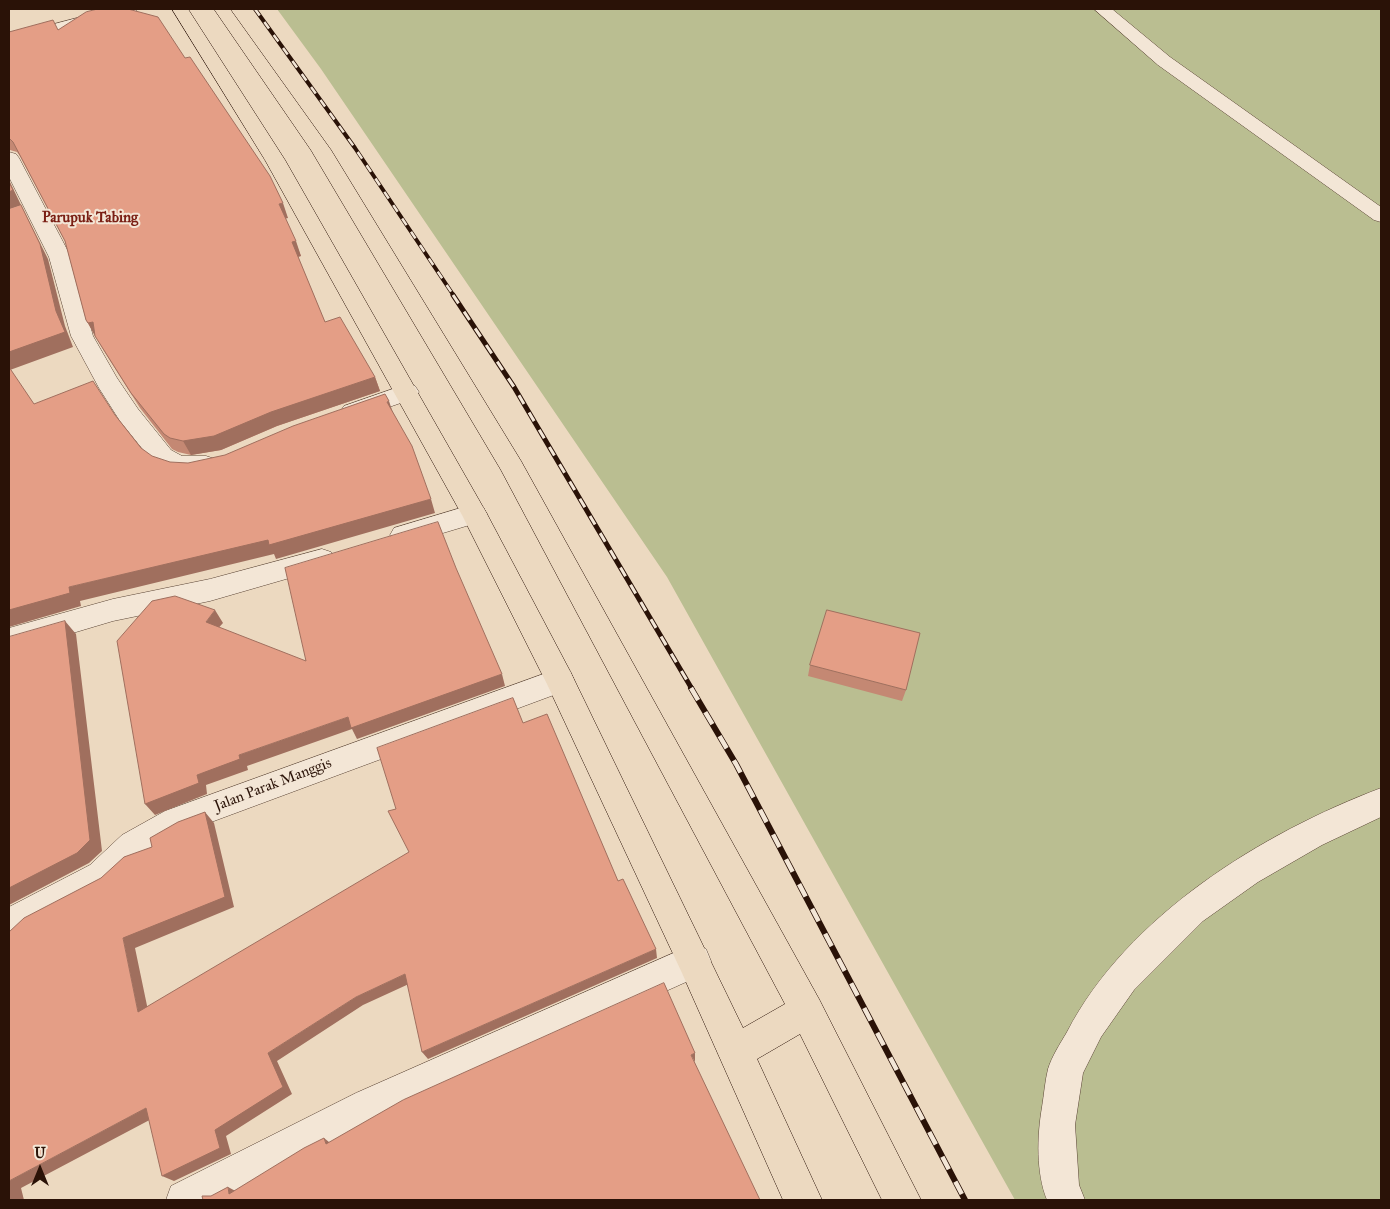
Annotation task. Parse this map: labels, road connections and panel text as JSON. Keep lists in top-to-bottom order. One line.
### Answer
{"streets":{"street":["Jalan Parak Manggis"]},"districts":["Parupuk Tabing"],"north":"top"}
